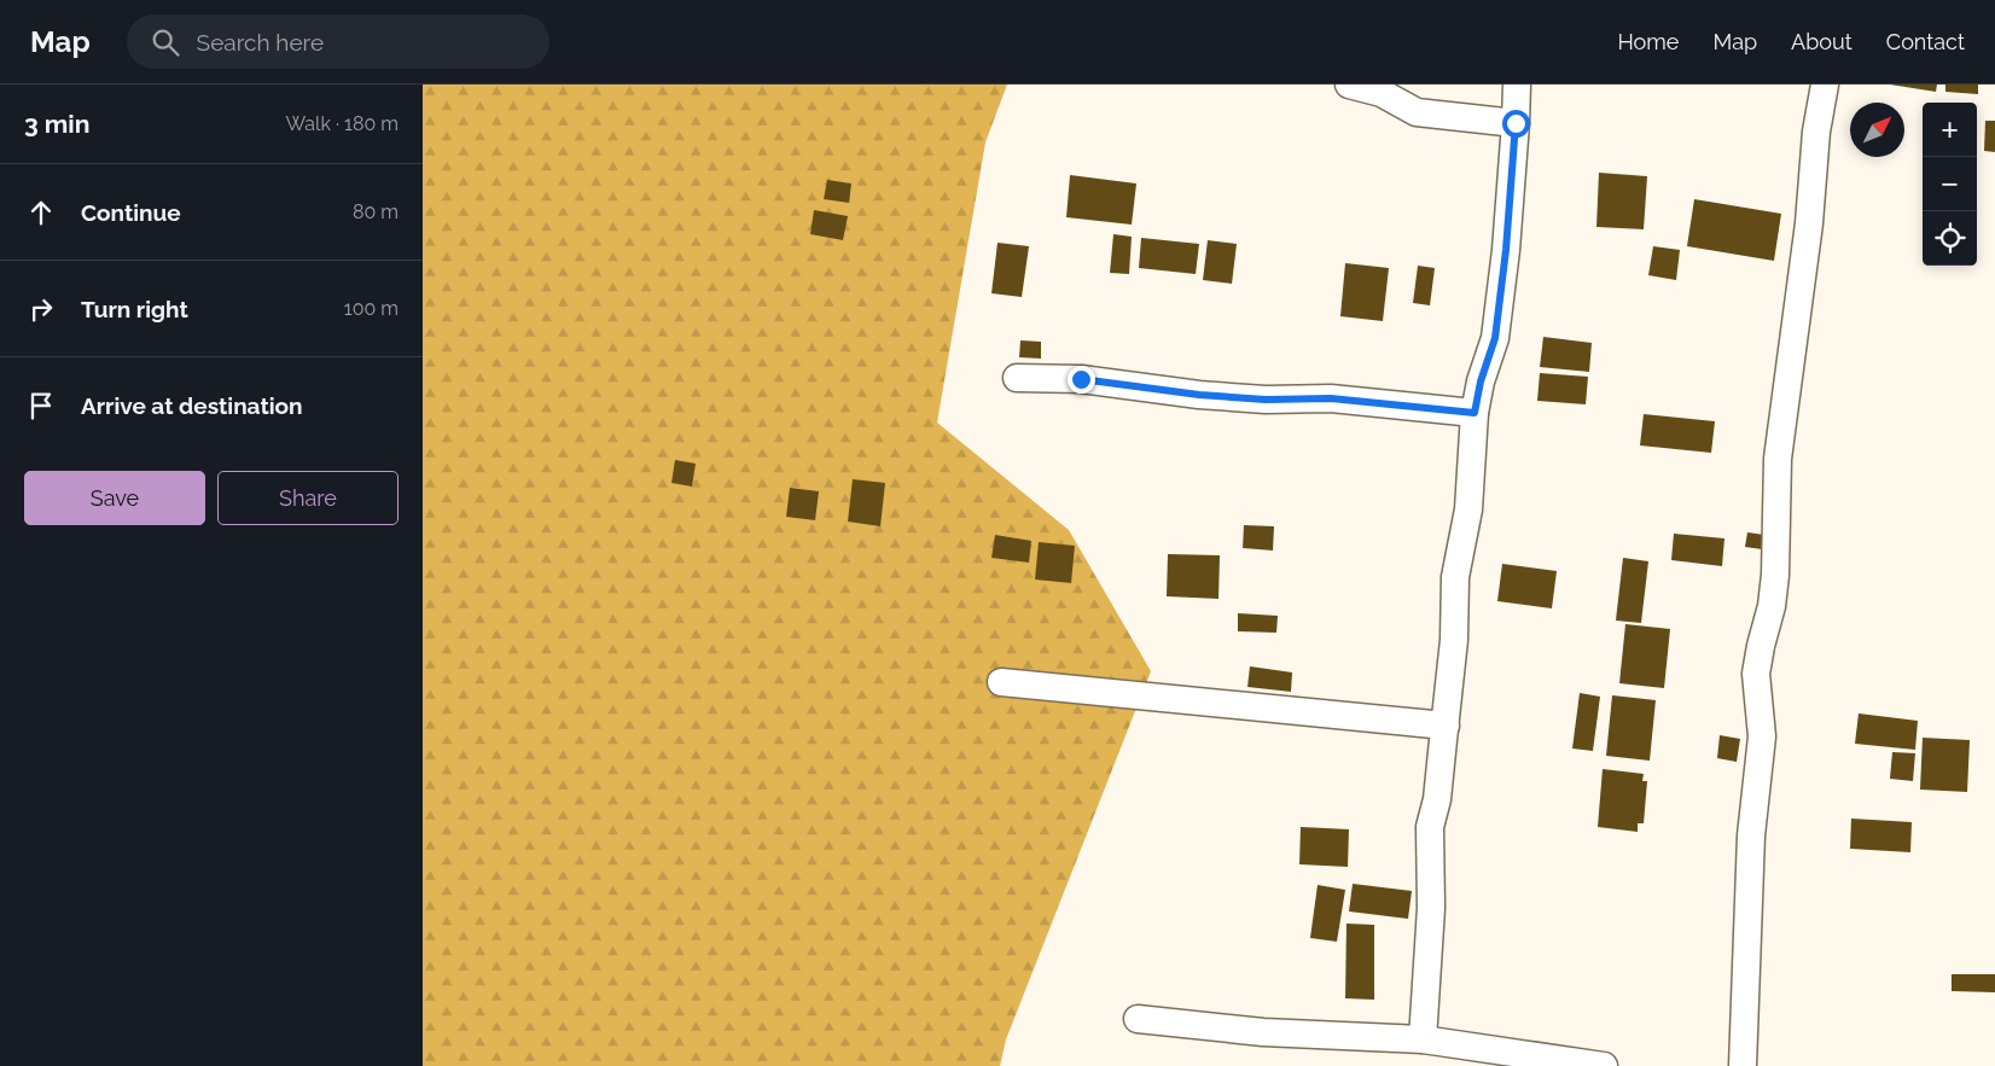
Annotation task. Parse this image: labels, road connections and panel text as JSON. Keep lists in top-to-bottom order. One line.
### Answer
{"north":"top right","page":{"header":"Map","search":"Search here","nav":["Home","Map","About","Contact"],"heading":["3 min","Walk · 180 m"],"map_buttons":["+","−"],"list":[["Continue","80 m"],["Turn right","100 m"],"Arrive at destination"],"buttons":["Save","Share"]}}
